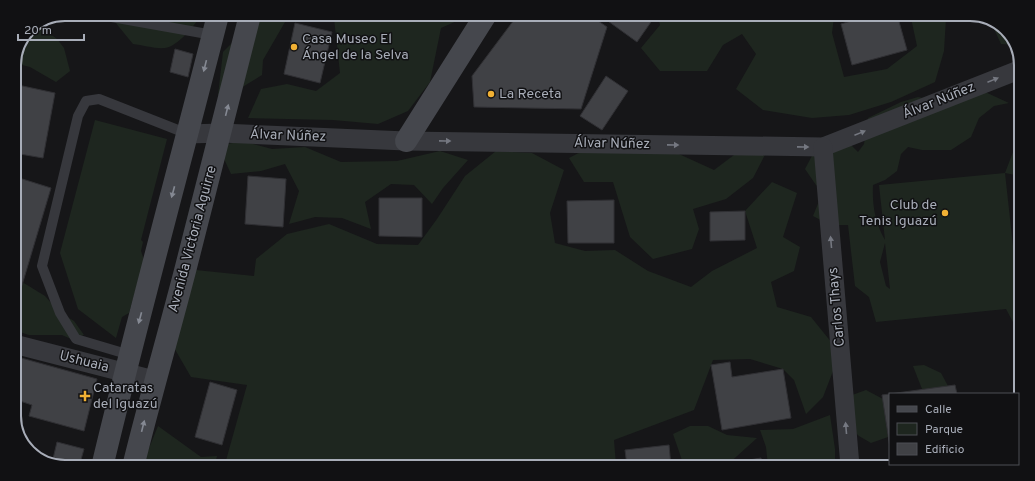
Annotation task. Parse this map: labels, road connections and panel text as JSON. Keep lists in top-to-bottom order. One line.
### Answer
{"streets":{"main road":["Avenida Victoria Aguirre"],"street":["Álvar Núñez","Carlos Thays","Ushuaia"]},"crossings":[["Álvar Núñez","Avenida Victoria Aguirre"],["Álvar Núñez","Carlos Thays"],["Avenida Victoria Aguirre","Ushuaia"]],"one_way":["Álvar Núñez","Carlos Thays"],"places":{"other":["Casa Museo El Ángel de la Selva","La Receta","Club de Tenis Iguazú"],"health":["Cataratas del Iguazú"]},"legend":["Calle","Parque","Edificio"],"scale_bar":"20 m"}
